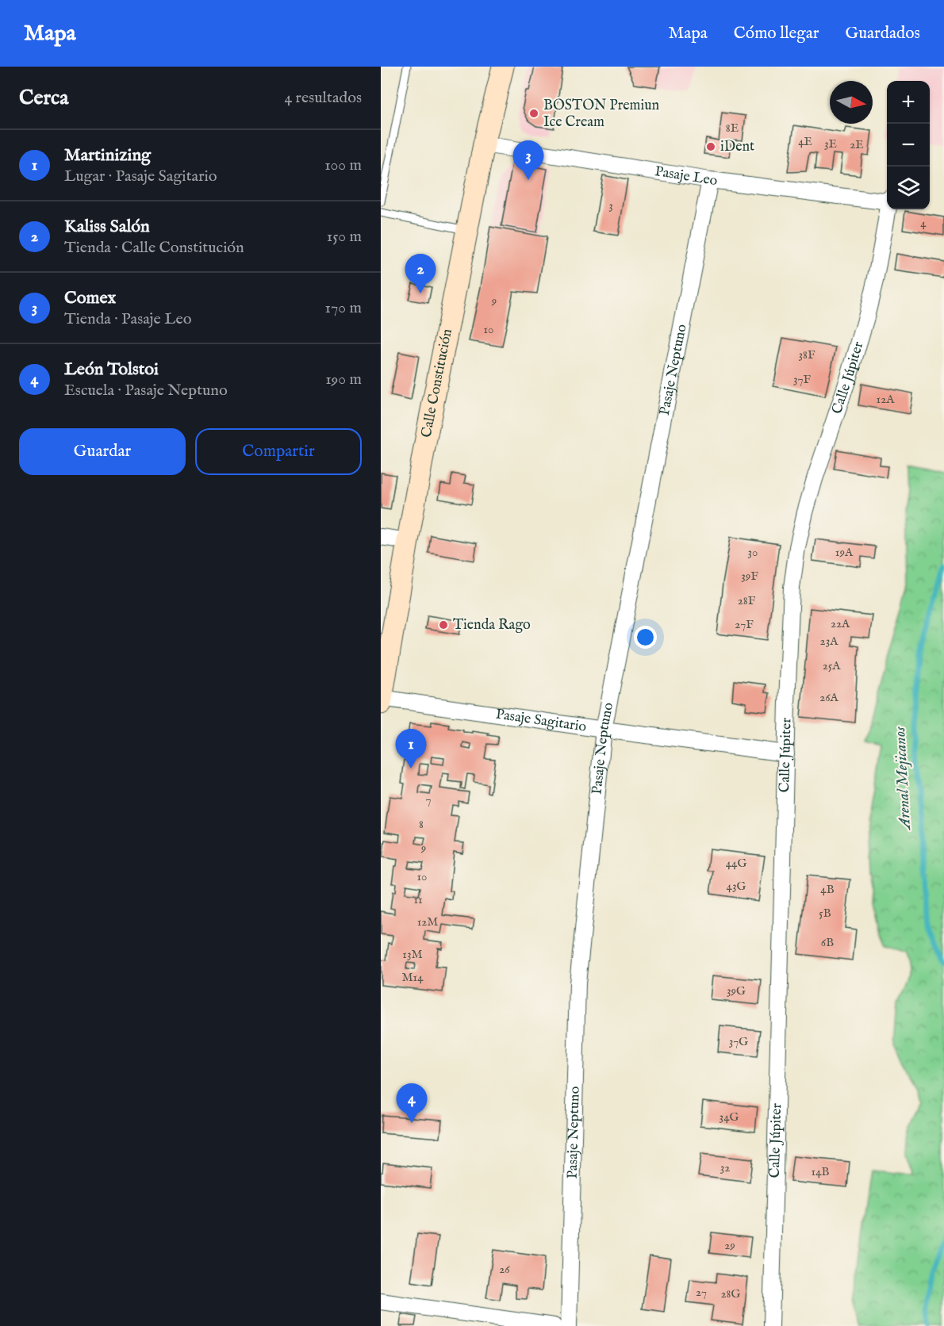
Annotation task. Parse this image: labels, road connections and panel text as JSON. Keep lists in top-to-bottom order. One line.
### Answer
{"streets":{"main road":["Calle Constitución"],"street":["Pasaje Leo","Pasaje Neptuno","Calle Júpiter","Pasaje Sagitario"]},"crossings":[["Pasaje Leo","Pasaje Neptuno"],["Pasaje Leo","Calle Constitución"],["Pasaje Neptuno","Pasaje Sagitario"],["Calle Júpiter","Pasaje Sagitario"],["Calle Constitución","Pasaje Sagitario"]],"water":["Arenal Mejicanos"],"places":["BOSTON Premiun Ice Cream","iDent","Tienda Rago"],"house_numbers":["8E","4E","3E","2E","3","4","9","10","38F","37F","12A","30","19A","39F","28F","22A","27F","23A","25A","26A","7","8","9","44G","10","43G","4B","11","5B","12M","6B","13M","M14","39G","37G","34G","32","14B","29","26","27","28G"],"north":"right","page":{"header":"Mapa","nav":["Mapa","Cómo llegar","Guardados"],"heading":["Cerca","4 resultados"],"map_buttons":["+","−"],"list":[{"mark":"1","name":"Martinizing","note":"Lugar · Pasaje Sagitario","value":"100 m"},{"mark":"2","name":"Kaliss Salón","note":"Tienda · Calle Constitución","value":"150 m"},{"mark":"3","name":"Comex","note":"Tienda · Pasaje Leo","value":"170 m"},{"mark":"4","name":"León Tolstoi","note":"Escuela · Pasaje Neptuno","value":"190 m"}],"pins":["3","2","1","4"],"buttons":["Guardar","Compartir"]}}
